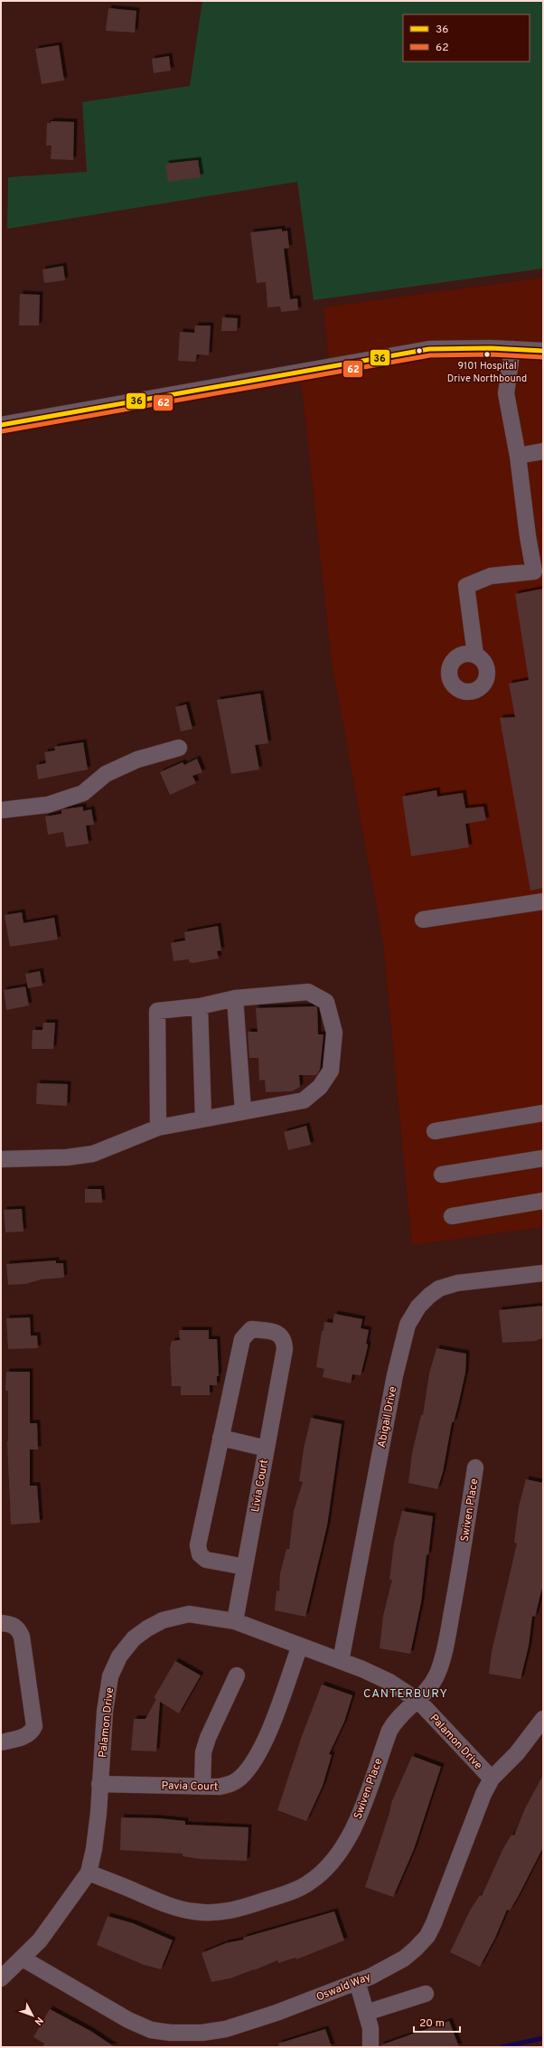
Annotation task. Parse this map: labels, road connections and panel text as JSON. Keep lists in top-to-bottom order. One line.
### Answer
{"streets":{"street":["Abigail Drive","Livia Court","Swiven Place","Palamon Drive","Pavia Court","Oswald Way"]},"crossings":[["Abigail Drive","Palamon Drive"],["Livia Court","Palamon Drive"],["Swiven Place","Palamon Drive"],["Palamon Drive","Pavia Court"],["Palamon Drive","Oswald Way"]],"districts":["CANTERBURY"],"places":["9101 Hospital Drive Northbound"],"lines":["transit line 36","transit line 62"],"legend":["36","62"],"scale_bar":"20 m","north":"bottom right"}
